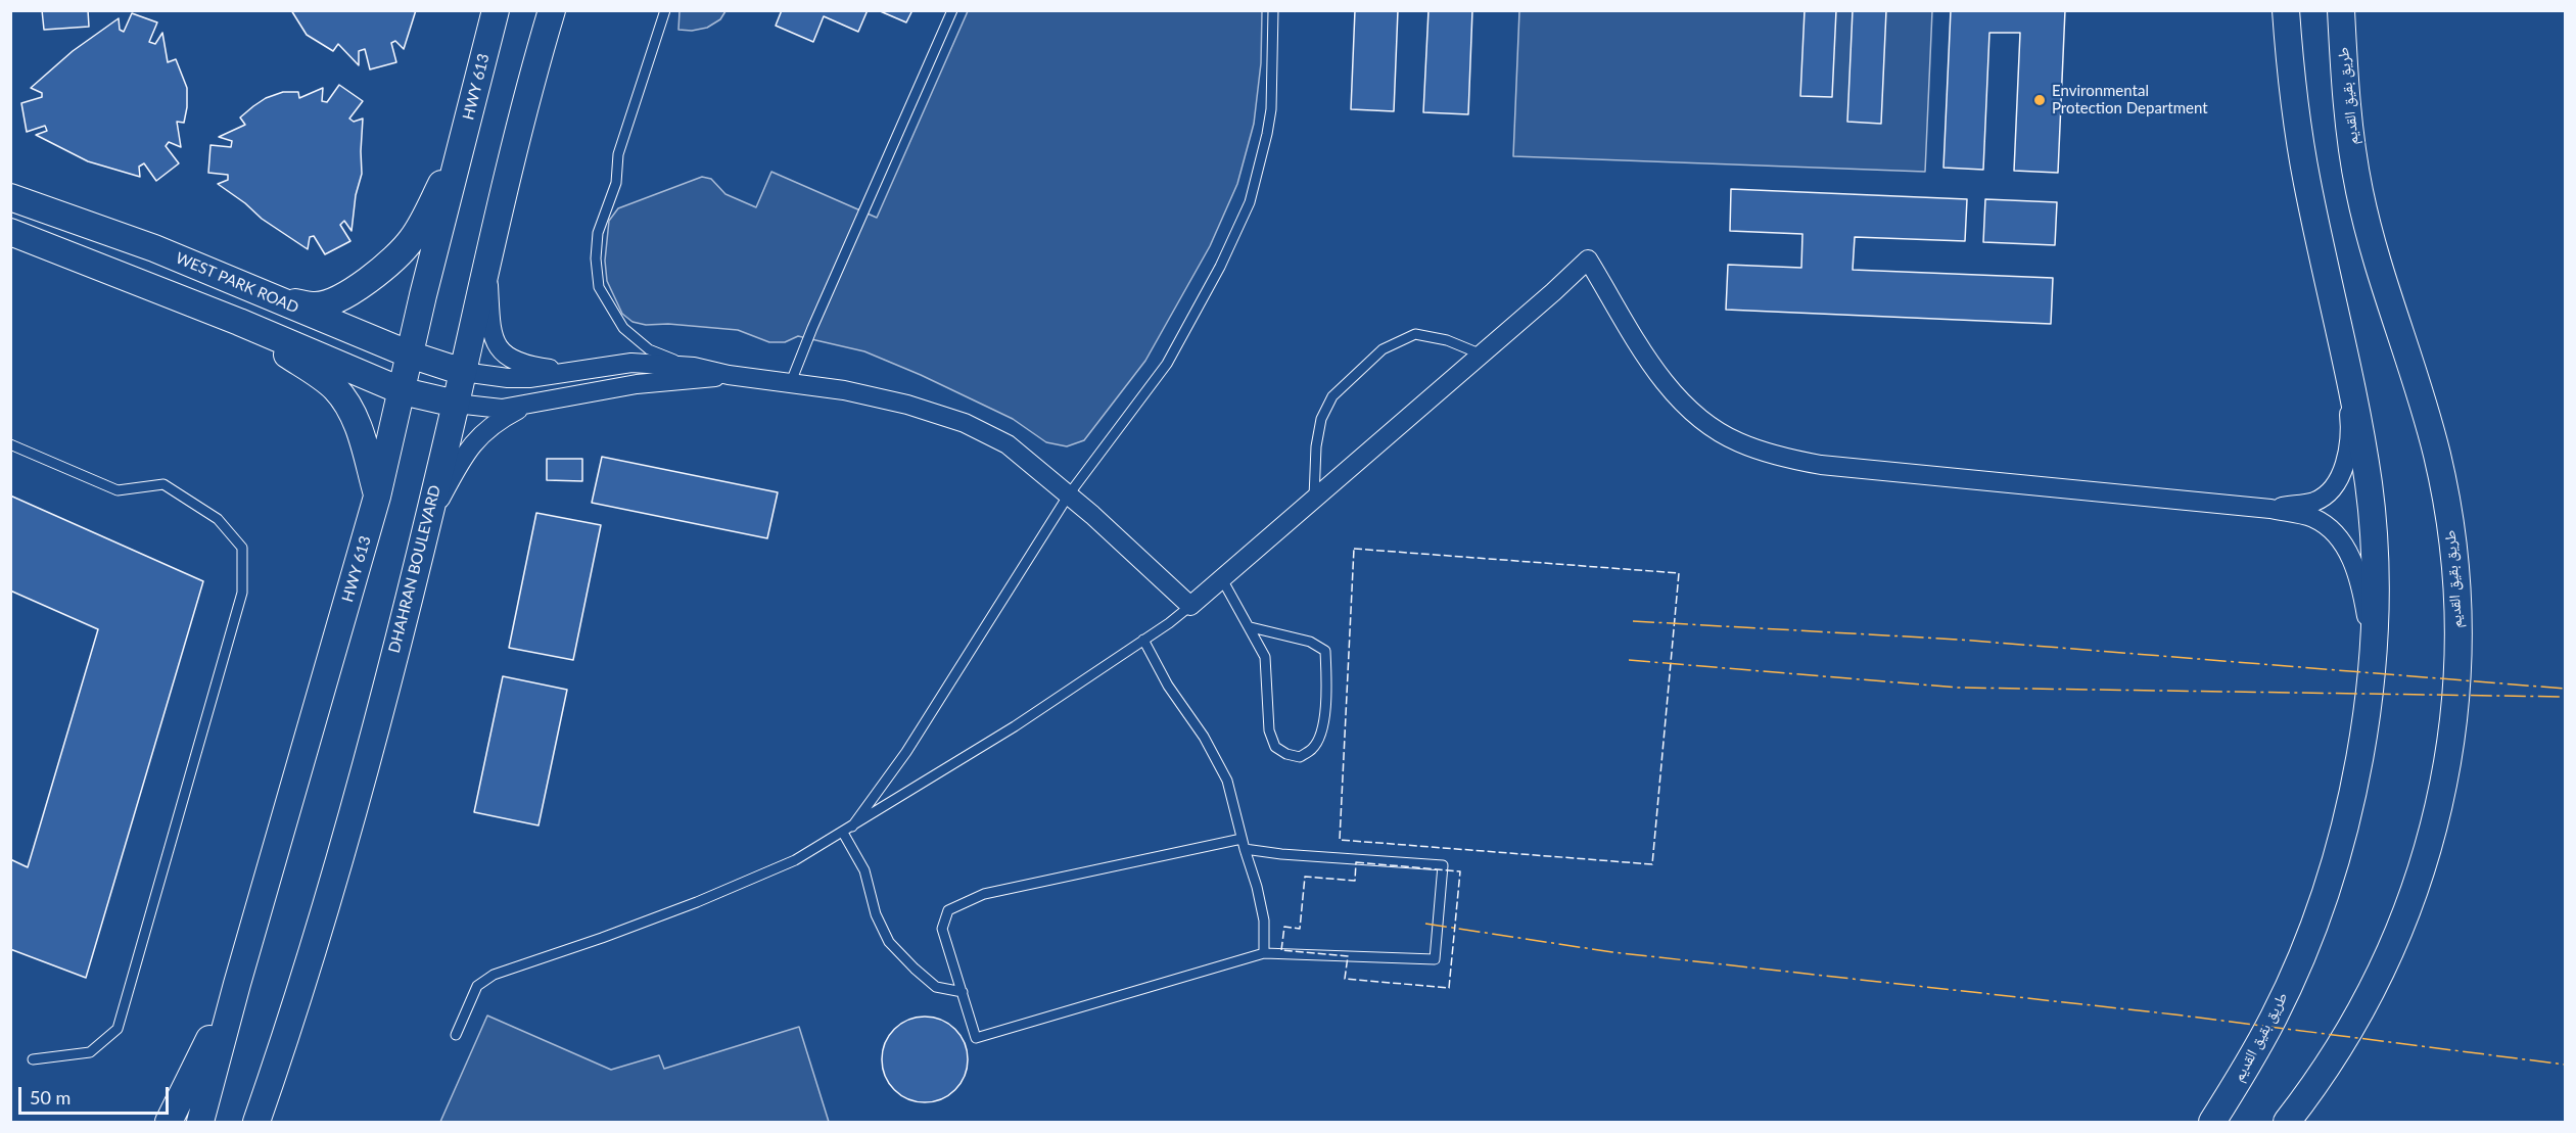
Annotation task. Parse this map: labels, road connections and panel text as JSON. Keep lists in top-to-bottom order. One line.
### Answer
{"streets":{"main road":["HWY 613","طريق بقيق القديم","WEST PARK ROAD","DHAHRAN BOULEVARD"]},"crossings":[["HWY 613","WEST PARK ROAD"],["WEST PARK ROAD","DHAHRAN BOULEVARD"]],"places":["Environmental Protection Department"],"scale_bar":"50 m"}
